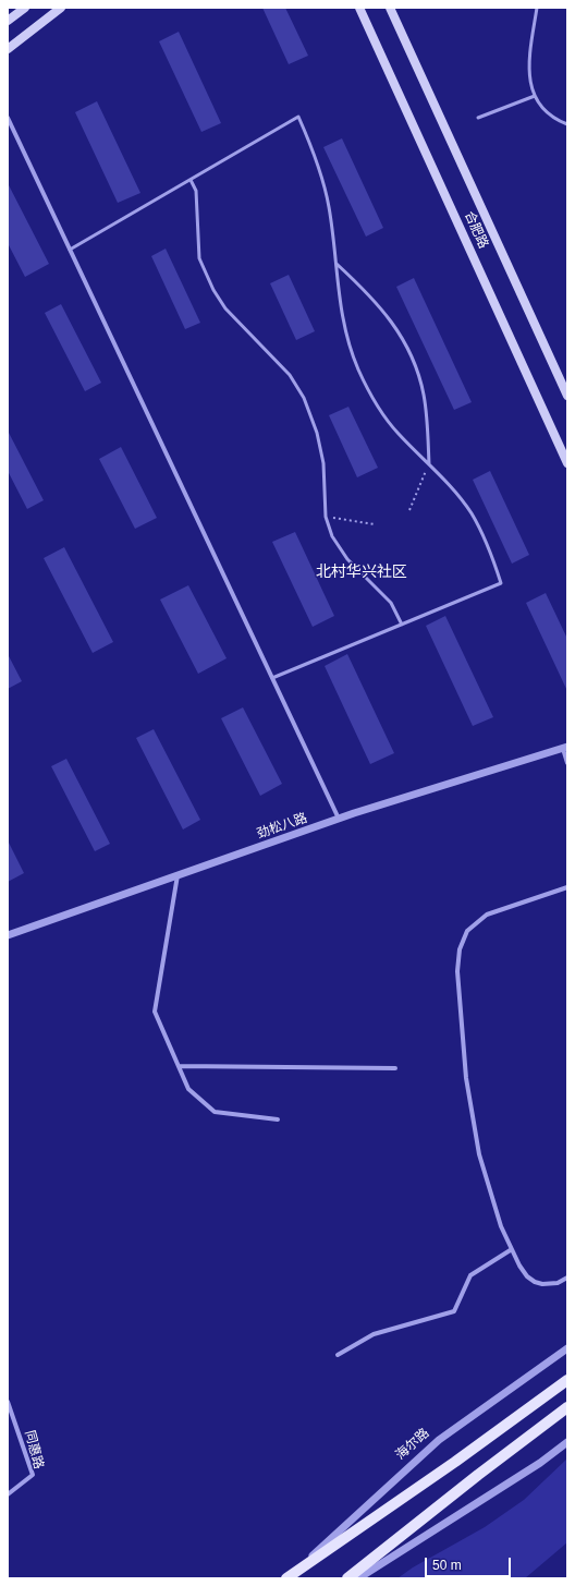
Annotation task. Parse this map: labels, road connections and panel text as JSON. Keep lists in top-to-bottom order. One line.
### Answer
{"streets":{"main road":["合肥路","海尔路"],"street":["劲松八路","同惠路"]},"districts":["北村华兴社区"],"scale_bar":"50 m"}
